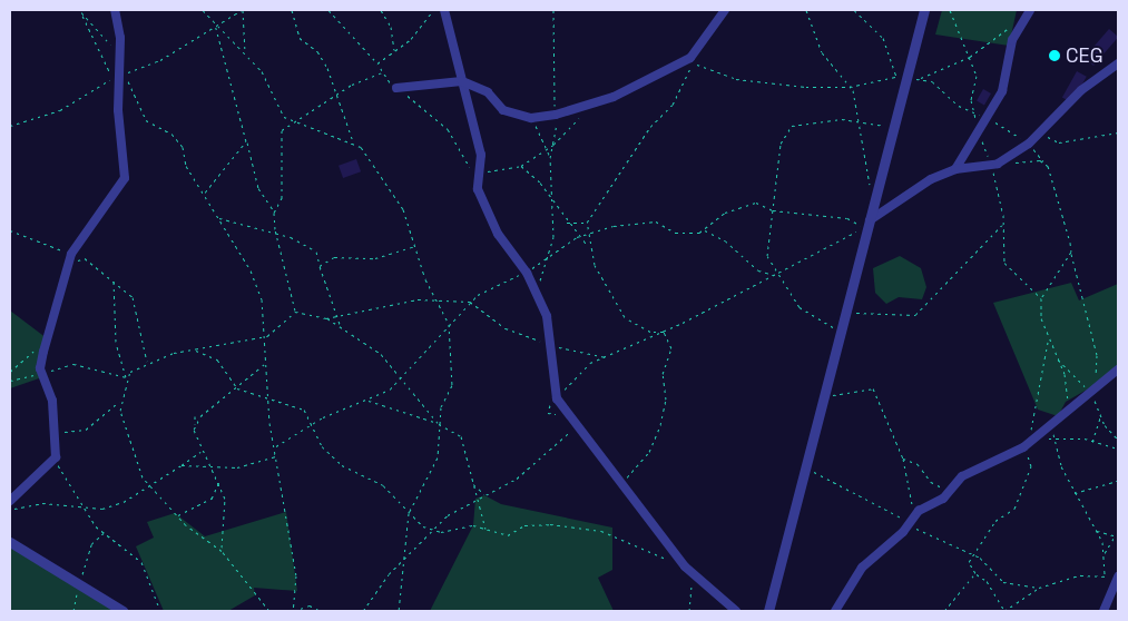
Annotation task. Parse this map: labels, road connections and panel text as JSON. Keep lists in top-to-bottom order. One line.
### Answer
{"places":["CEG"]}
